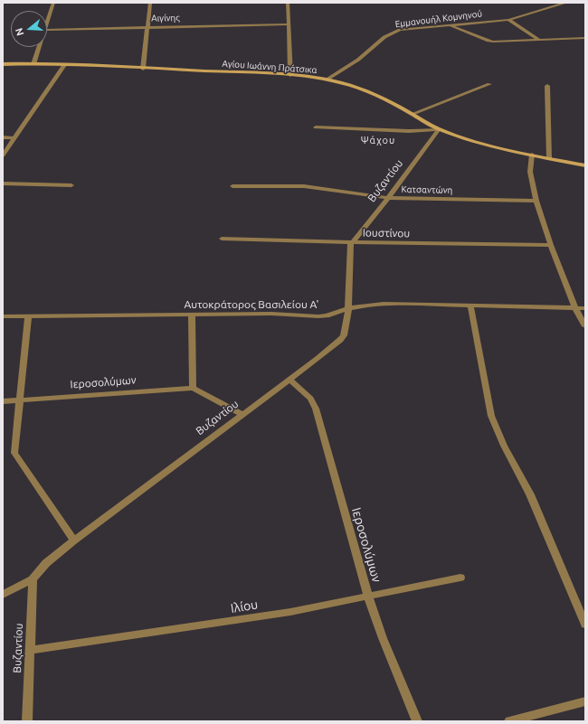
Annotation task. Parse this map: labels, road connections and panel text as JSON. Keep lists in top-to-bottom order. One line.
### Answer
{"streets":{"main road":["Αγίου Ιωάννη Πράτσικα"],"street":["Αιγίνης","Εμμανουήλ Κομνηνού","Βυζαντίου","Κατσαντώνη","Ιουστίνου","Αυτοκράτορος Βασιλείου A'","Ιεροσολύμων","Ιλίου"]},"crossings":[["Εμμανουήλ Κομνηνού","Αγίου Ιωάννη Πράτσικα"],["Αγίου Ιωάννη Πράτσικα","Βυζαντίου"],["Βυζαντίου","Κατσαντώνη"],["Βυζαντίου","Ιουστίνου"],["Βυζαντίου","Αυτοκράτορος Βασιλείου A'"],["Βυζαντίου","Ιεροσολύμων"],["Βυζαντίου","Ιλίου"],["Ιεροσολύμων","Ιλίου"]],"districts":["Ψάχου"],"north":"left"}
